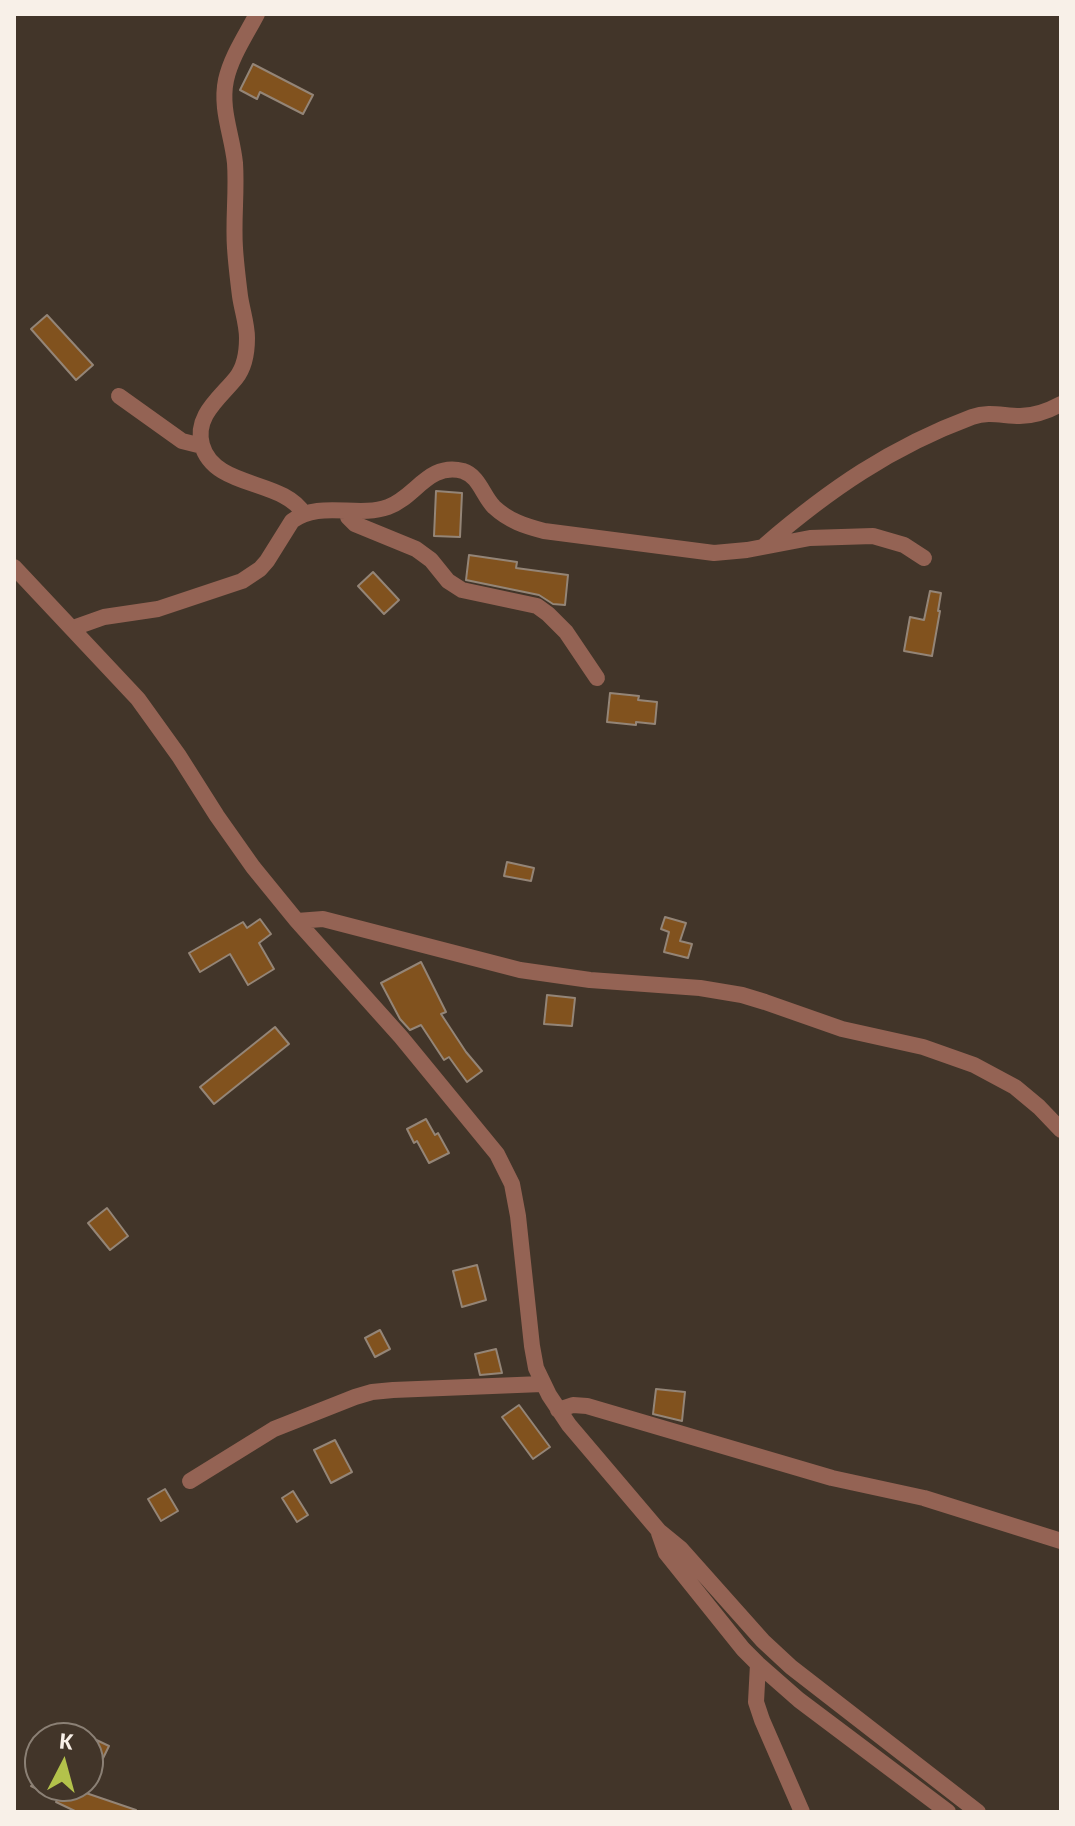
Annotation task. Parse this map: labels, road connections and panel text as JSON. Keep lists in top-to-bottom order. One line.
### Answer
{"north":"top"}
